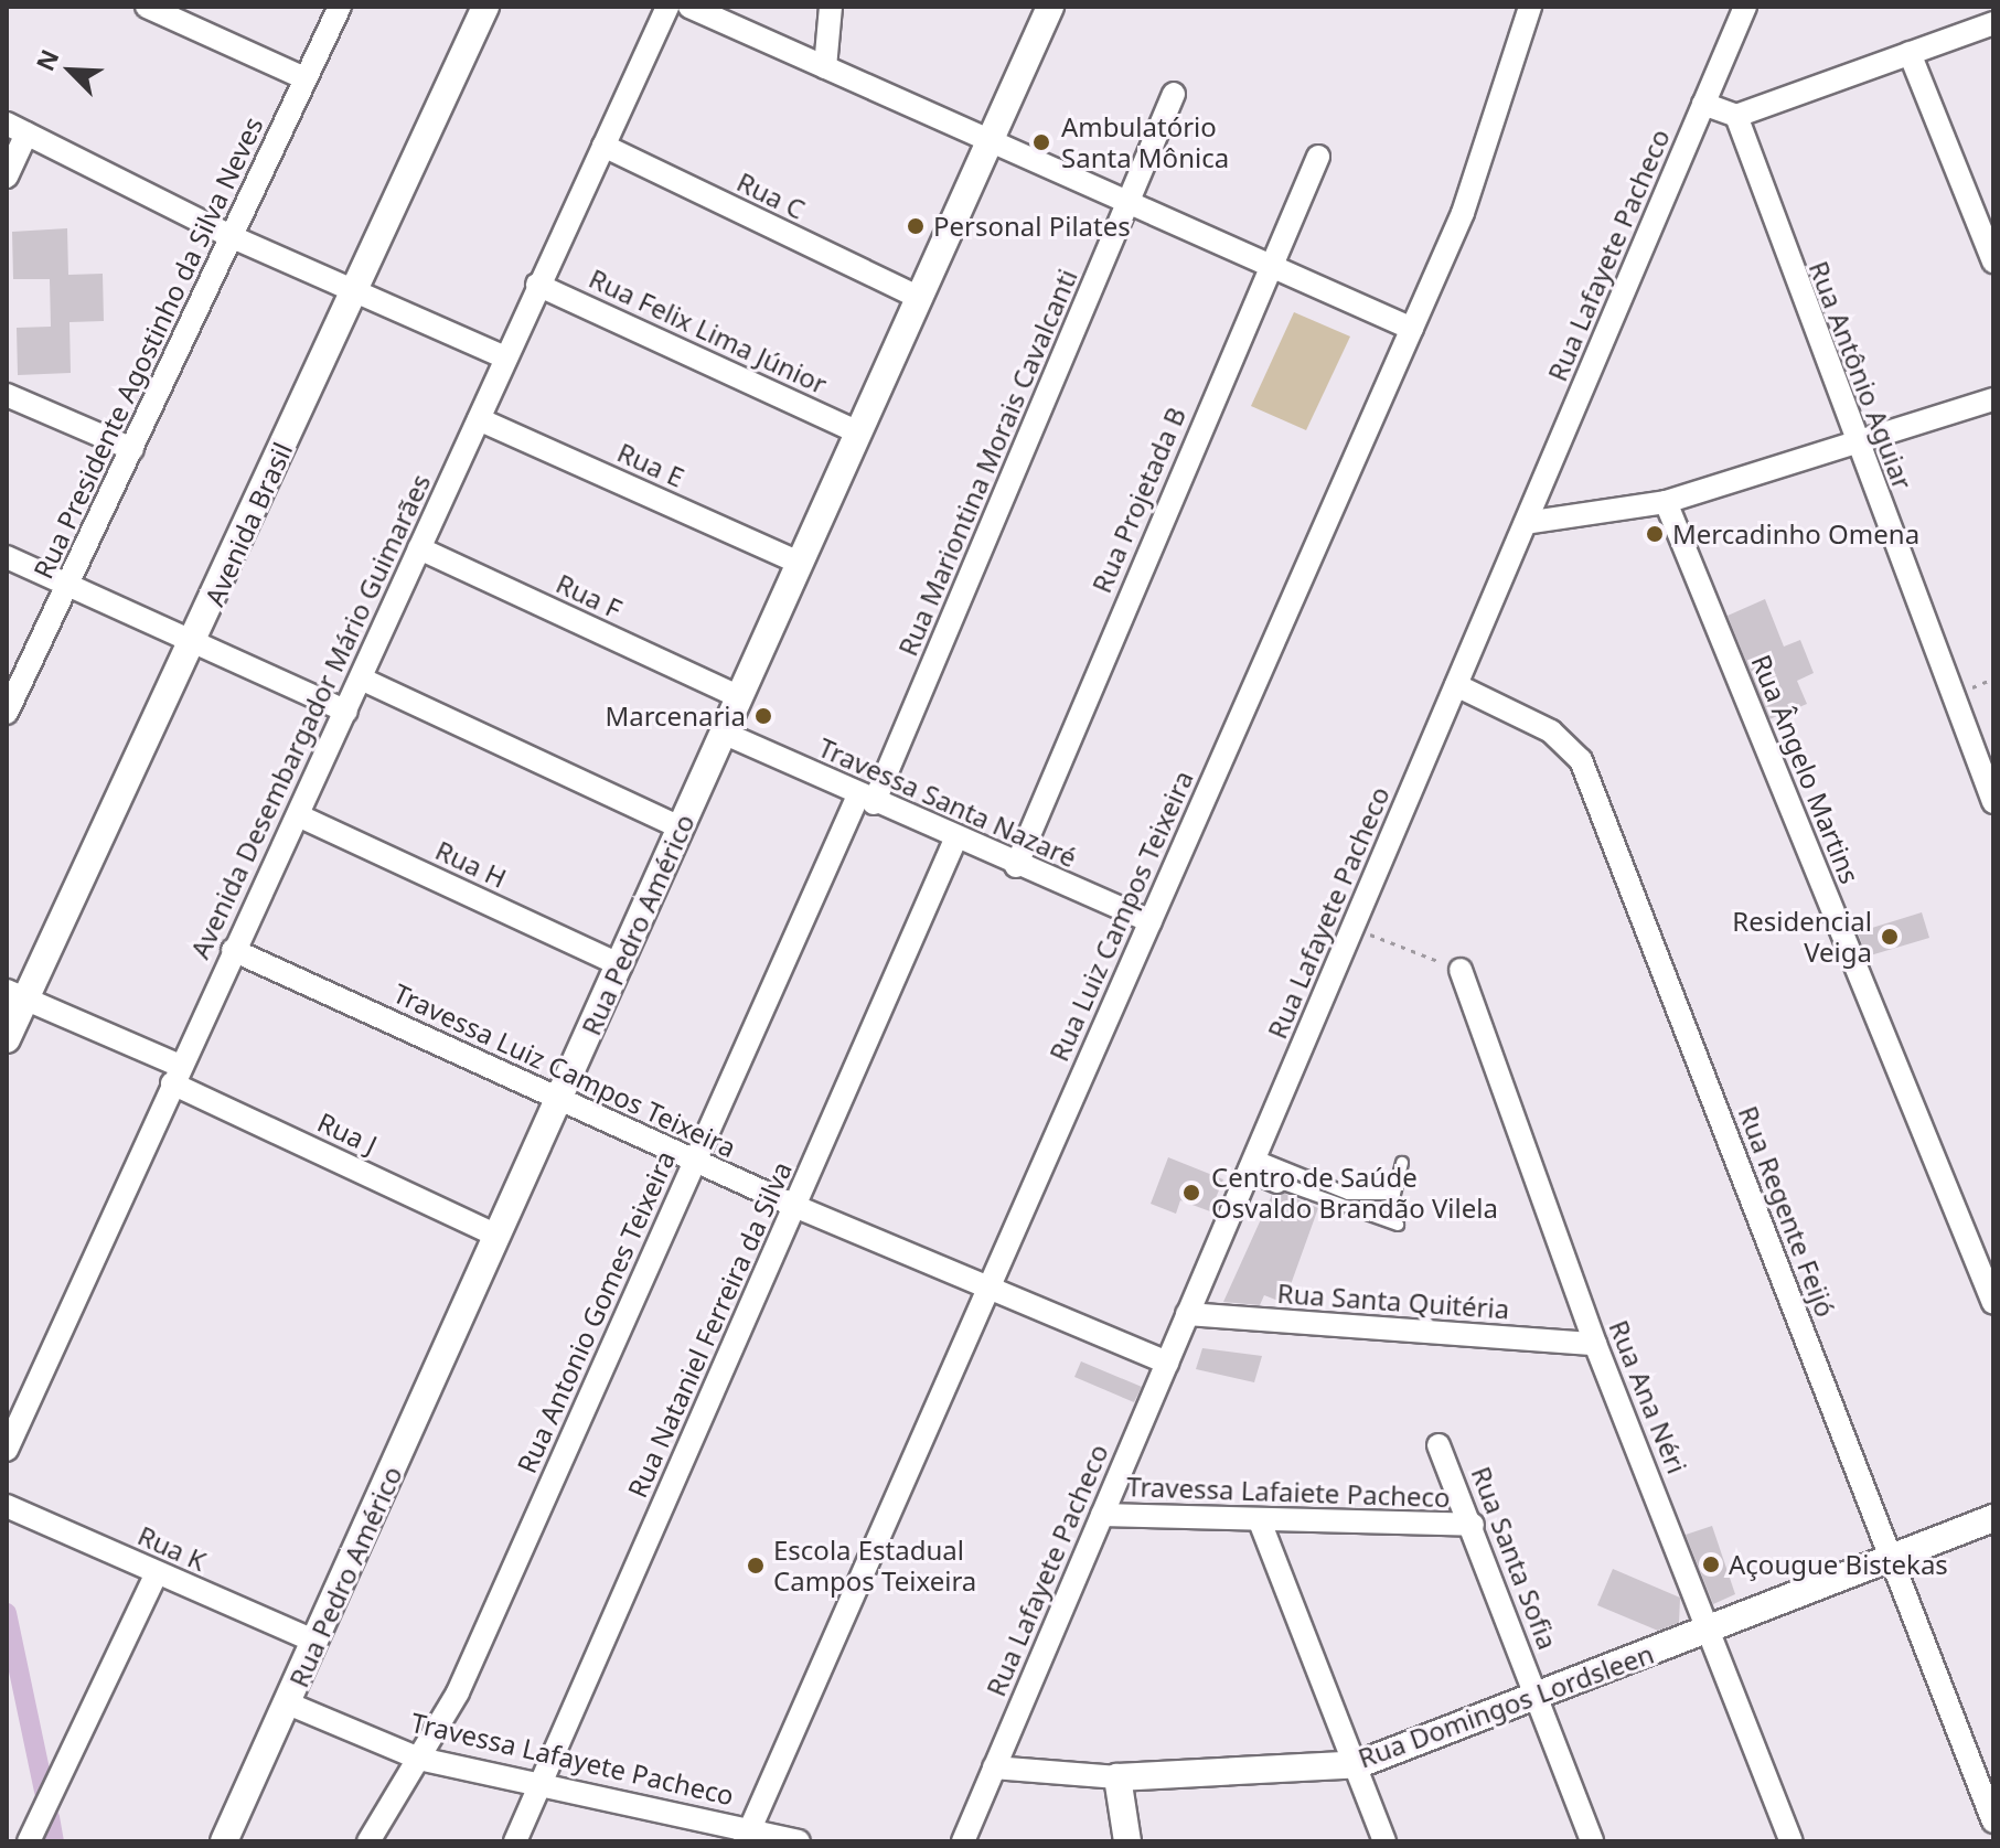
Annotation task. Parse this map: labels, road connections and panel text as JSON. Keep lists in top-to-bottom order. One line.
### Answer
{"streets":{"street":["Rua C","Rua Lafayete Pacheco","Rua Felix Lima Júnior","Rua Presidente Agostinho da Silva Neves","Rua Antônio Aguiar","Rua Mariontina Morais Cavalcanti","Rua E","Rua Projetada B","Avenida Brasil","Rua F","Avenida Desembargador Mário Guimarães","Rua Ângelo Martins","Travessa Santa Nazaré","Rua H","Rua Luiz Campos Teixeira","Rua Pedro Américo","Travessa Luiz Campos Teixeira","Rua J","Rua Regente Feijó","Rua Santa Quitéria","Rua Antonio Gomes Teixeira","Rua Nataniel Ferreira da Silva","Rua Ana Néri","Travessa Lafaiete Pacheco","Rua K","Rua Santa Sofia","Rua Domingos Lordsleen","Travessa Lafayete Pacheco"]},"crossings":[["Rua C","Avenida Desembargador Mário Guimarães"],["Rua C","Rua Pedro Américo"],["Rua Lafayete Pacheco","Travessa Luiz Campos Teixeira"],["Rua Lafayete Pacheco","Rua Regente Feijó"],["Rua Lafayete Pacheco","Rua Santa Quitéria"],["Rua Lafayete Pacheco","Travessa Lafaiete Pacheco"],["Rua Lafayete Pacheco","Rua Domingos Lordsleen"],["Rua Felix Lima Júnior","Avenida Desembargador Mário Guimarães"],["Rua Felix Lima Júnior","Rua Pedro Américo"],["Rua Mariontina Morais Cavalcanti","Travessa Santa Nazaré"],["Rua Mariontina Morais Cavalcanti","Rua Antonio Gomes Teixeira"],["Rua E","Avenida Desembargador Mário Guimarães"],["Rua E","Rua Pedro Américo"],["Rua Projetada B","Travessa Santa Nazaré"],["Avenida Brasil","Rua J"],["Rua F","Avenida Desembargador Mário Guimarães"],["Rua F","Rua Pedro Américo"],["Avenida Desembargador Mário Guimarães","Rua H"],["Avenida Desembargador Mário Guimarães","Travessa Luiz Campos Teixeira"],["Avenida Desembargador Mário Guimarães","Rua J"],["Travessa Santa Nazaré","Rua Luiz Campos Teixeira"],["Travessa Santa Nazaré","Rua Pedro Américo"],["Travessa Santa Nazaré","Rua Antonio Gomes Teixeira"],["Travessa Santa Nazaré","Rua Nataniel Ferreira da Silva"],["Rua H","Rua Pedro Américo"],["Rua Luiz Campos Teixeira","Travessa Luiz Campos Teixeira"],["Rua Luiz Campos Teixeira","Travessa Lafayete Pacheco"],["Rua Pedro Américo","Travessa Luiz Campos Teixeira"],["Rua Pedro Américo","Rua J"],["Rua Pedro Américo","Rua K"],["Rua Pedro Américo","Travessa Lafayete Pacheco"],["Travessa Luiz Campos Teixeira","Rua Antonio Gomes Teixeira"],["Travessa Luiz Campos Teixeira","Rua Nataniel Ferreira da Silva"],["Rua Regente Feijó","Rua Domingos Lordsleen"],["Rua Santa Quitéria","Rua Ana Néri"],["Rua Antonio Gomes Teixeira","Travessa Lafayete Pacheco"],["Rua Nataniel Ferreira da Silva","Travessa Lafayete Pacheco"],["Rua Ana Néri","Rua Domingos Lordsleen"],["Travessa Lafaiete Pacheco","Rua Santa Sofia"],["Rua Santa Sofia","Rua Domingos Lordsleen"]],"places":["Ambulatório Santa Mônica","Personal Pilates","Mercadinho Omena","Marcenaria","Residencial Veiga","Centro de Saúde Osvaldo Brandão Vilela","Açougue Bistekas","Escola Estadual Campos Teixeira"],"north":"top left"}
